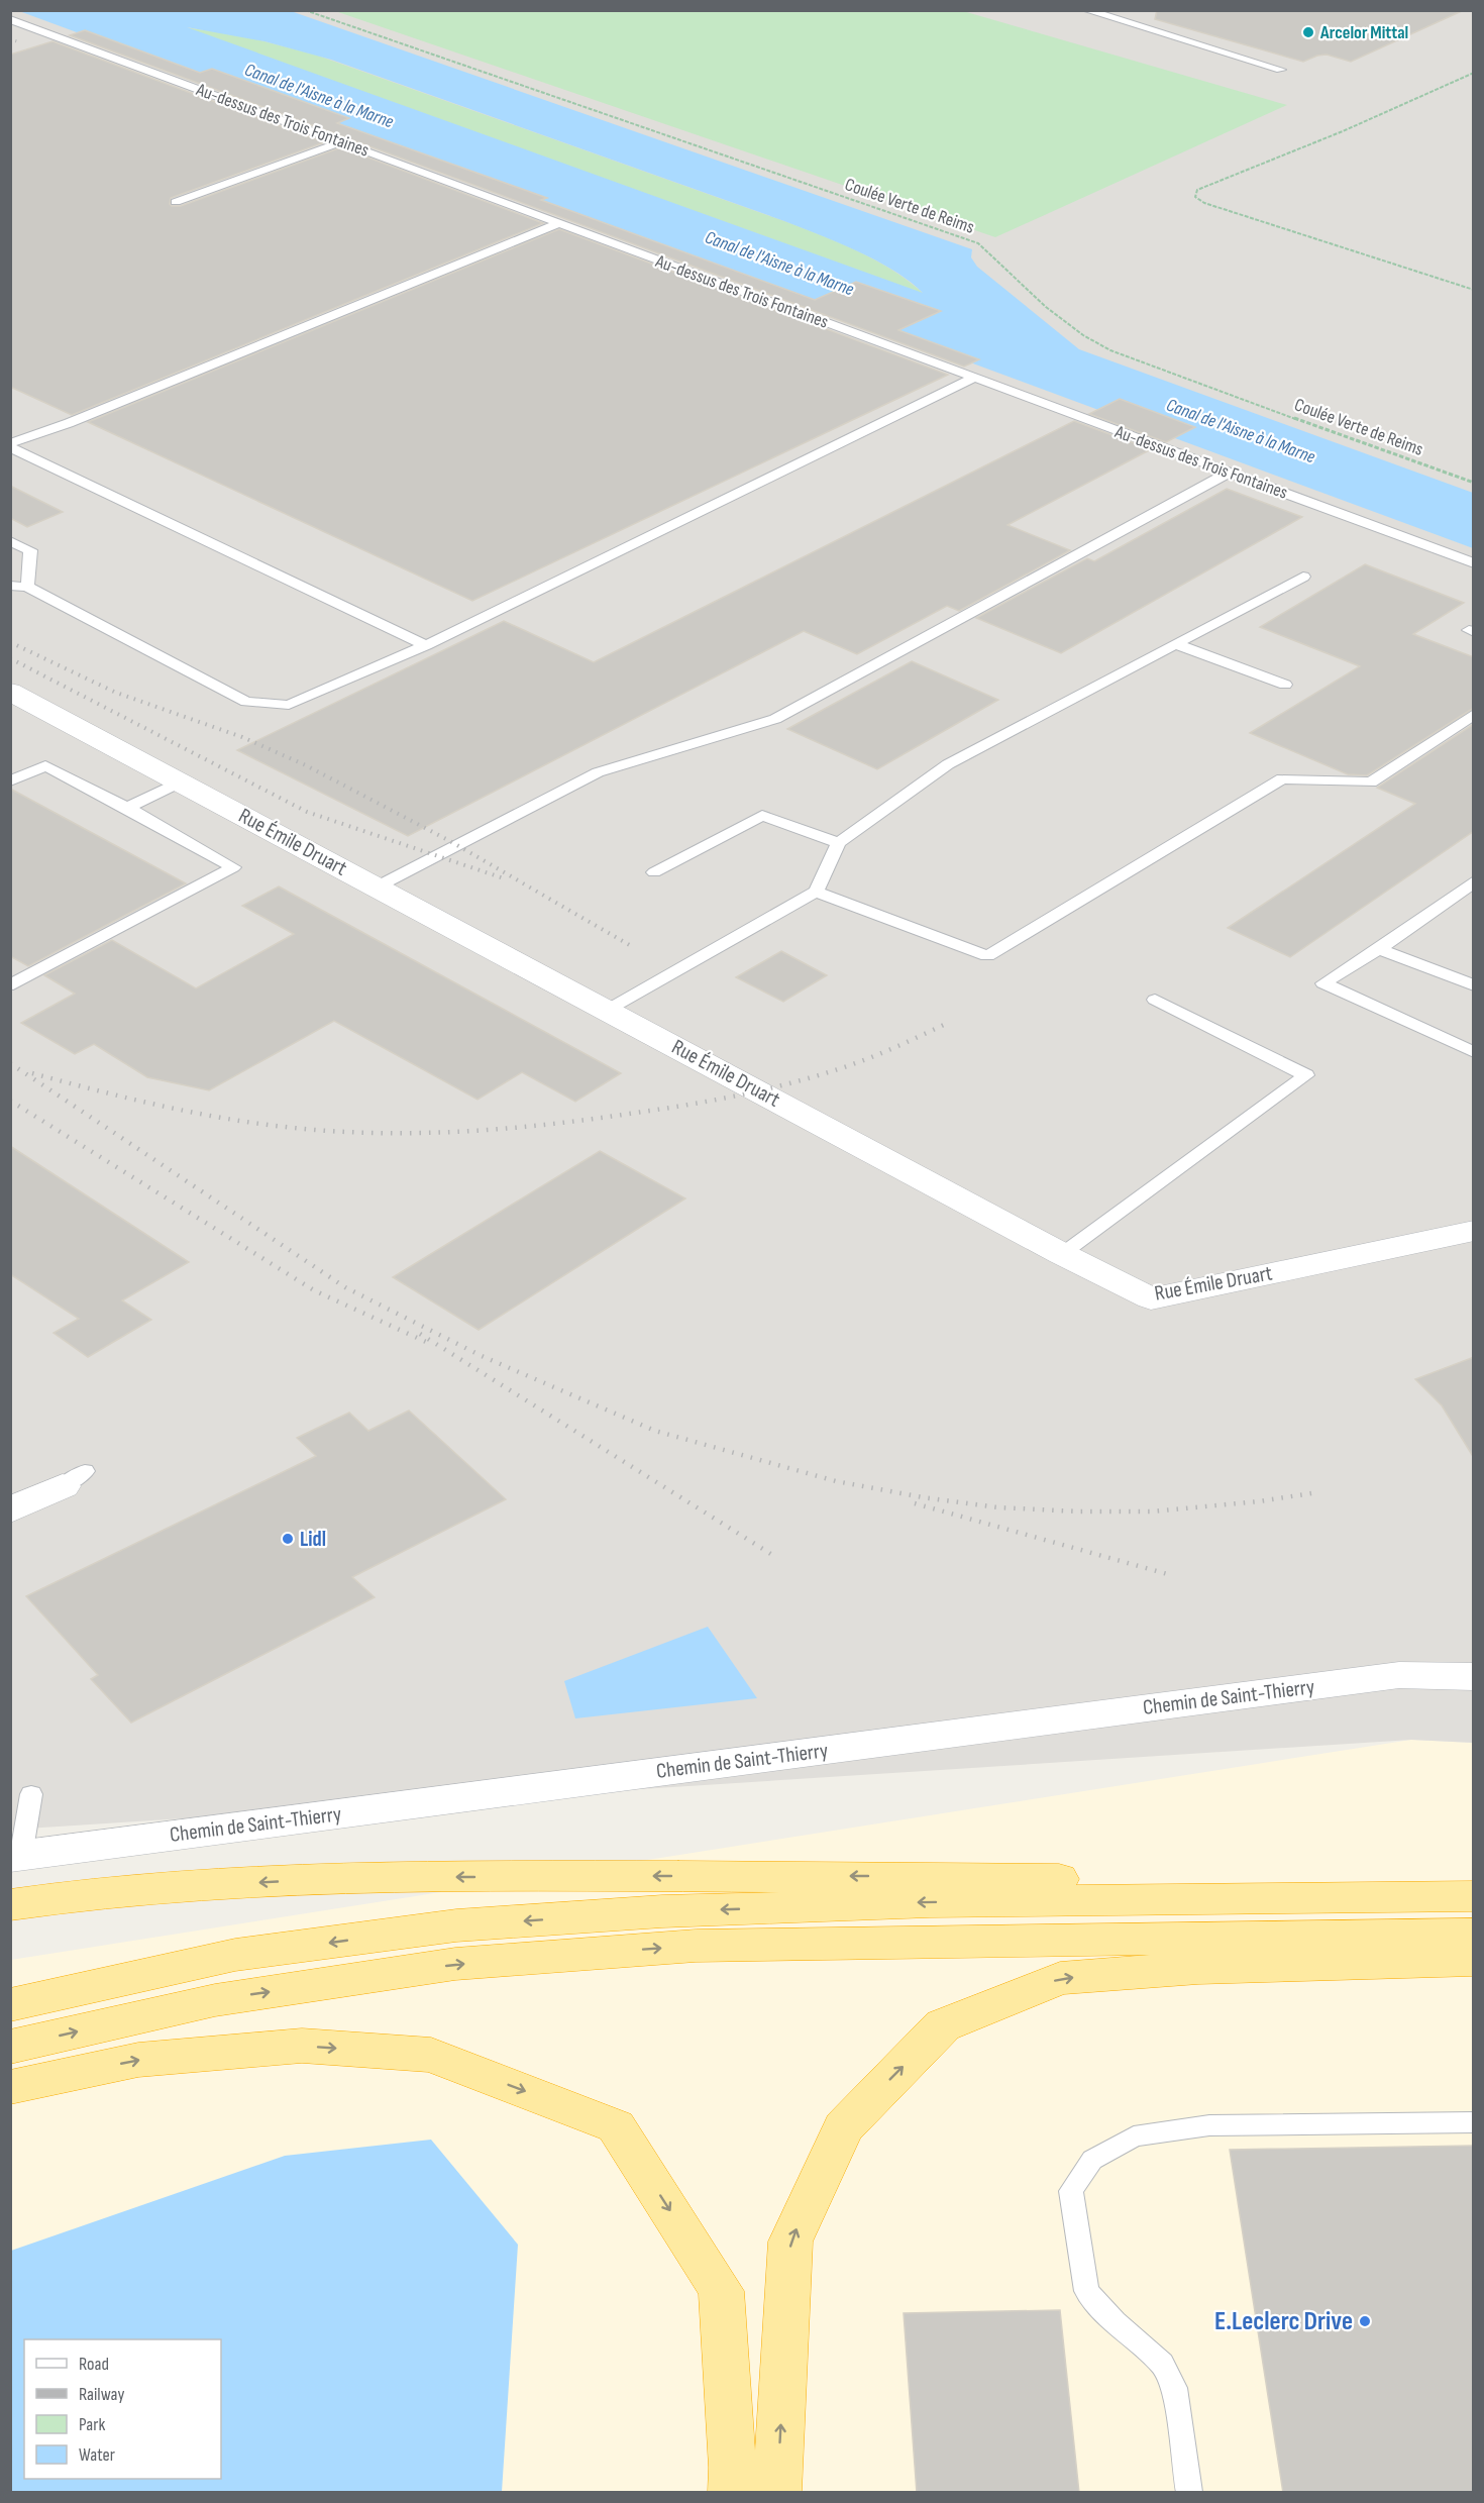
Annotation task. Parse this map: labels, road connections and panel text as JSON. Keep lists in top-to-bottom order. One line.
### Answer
{"streets":{"street":["Rue Émile Druart","Chemin de Saint-Thierry"],"lane":["Au-dessus des Trois Fontaines"],"path":["Coulée Verte de Reims"]},"water":["Canal de l'Aisne à la Marne"],"places":["Arcelor Mittal","Lidl","E.Leclerc Drive"],"legend":["Road","Railway","Park","Water"]}
